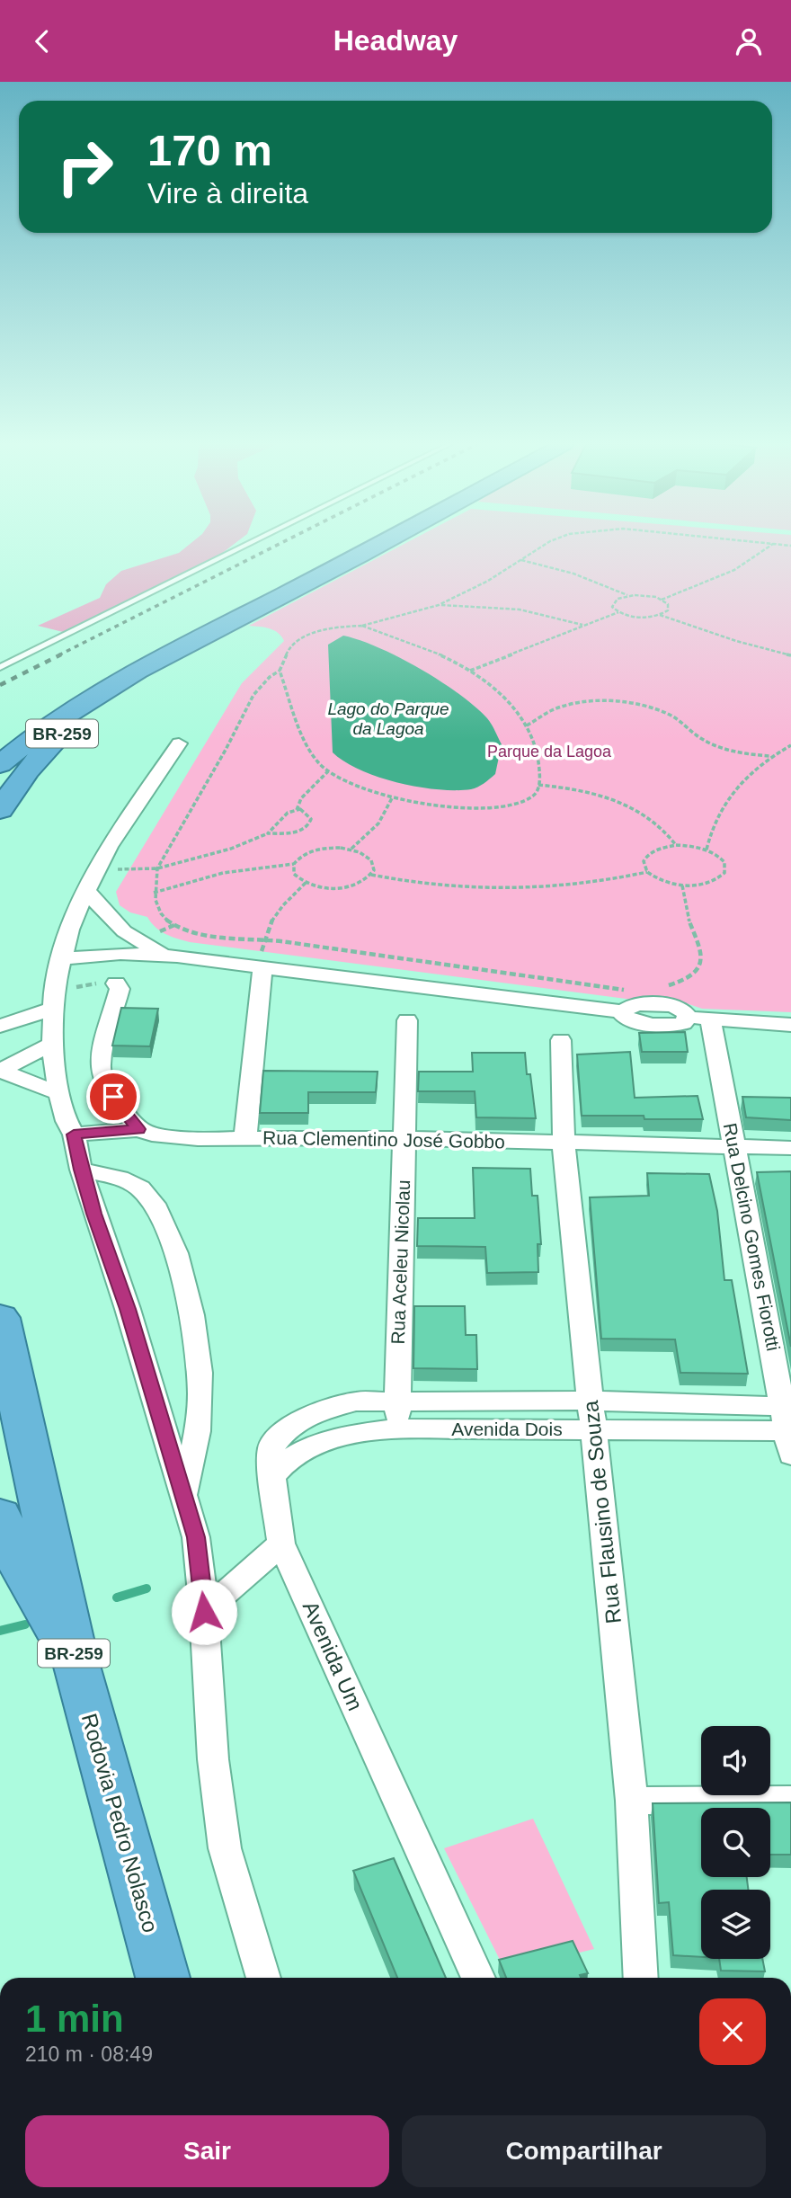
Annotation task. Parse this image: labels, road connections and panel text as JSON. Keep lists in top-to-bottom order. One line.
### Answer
{"streets":{"highway":["BR-259","Rodovia Pedro Nolasco"],"street":["Rua Clementino José Gobbo","Rua Delcino Gomes Fiorotti","Rua Aceleu Nicolau","Avenida Dois","Rua Flausino de Souza","Avenida Um"]},"crossings":[["Rua Clementino José Gobbo","Rua Delcino Gomes Fiorotti"],["Rua Clementino José Gobbo","Rua Aceleu Nicolau"],["Rua Clementino José Gobbo","Rua Flausino de Souza"],["Rua Delcino Gomes Fiorotti","Avenida Dois"],["Rua Aceleu Nicolau","Avenida Dois"],["Rua Aceleu Nicolau","Avenida Um"],["Avenida Dois","Rua Flausino de Souza"],["Avenida Dois","Avenida Um"]],"water":["Lago do Parque da Lagoa"],"parks":["Parque da Lagoa"],"page":{"header":"Headway","turn":["170 m","Vire à direita"],"heading":["1 min","210 m · 08:49"],"buttons":["Sair","Compartilhar"]}}
